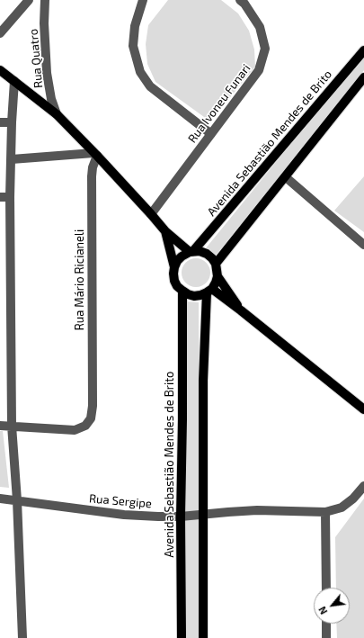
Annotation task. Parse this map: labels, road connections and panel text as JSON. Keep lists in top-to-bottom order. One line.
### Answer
{"streets":{"main road":["Avenida Sebastião Mendes de Brito"],"street":["Rua Quatro","Rua Ivoneu Funari","Rua Mário Ricianeli","Rua Sergipe"]},"crossings":[["Avenida Sebastião Mendes de Brito","Rua Sergipe"]],"north":"bottom left"}
